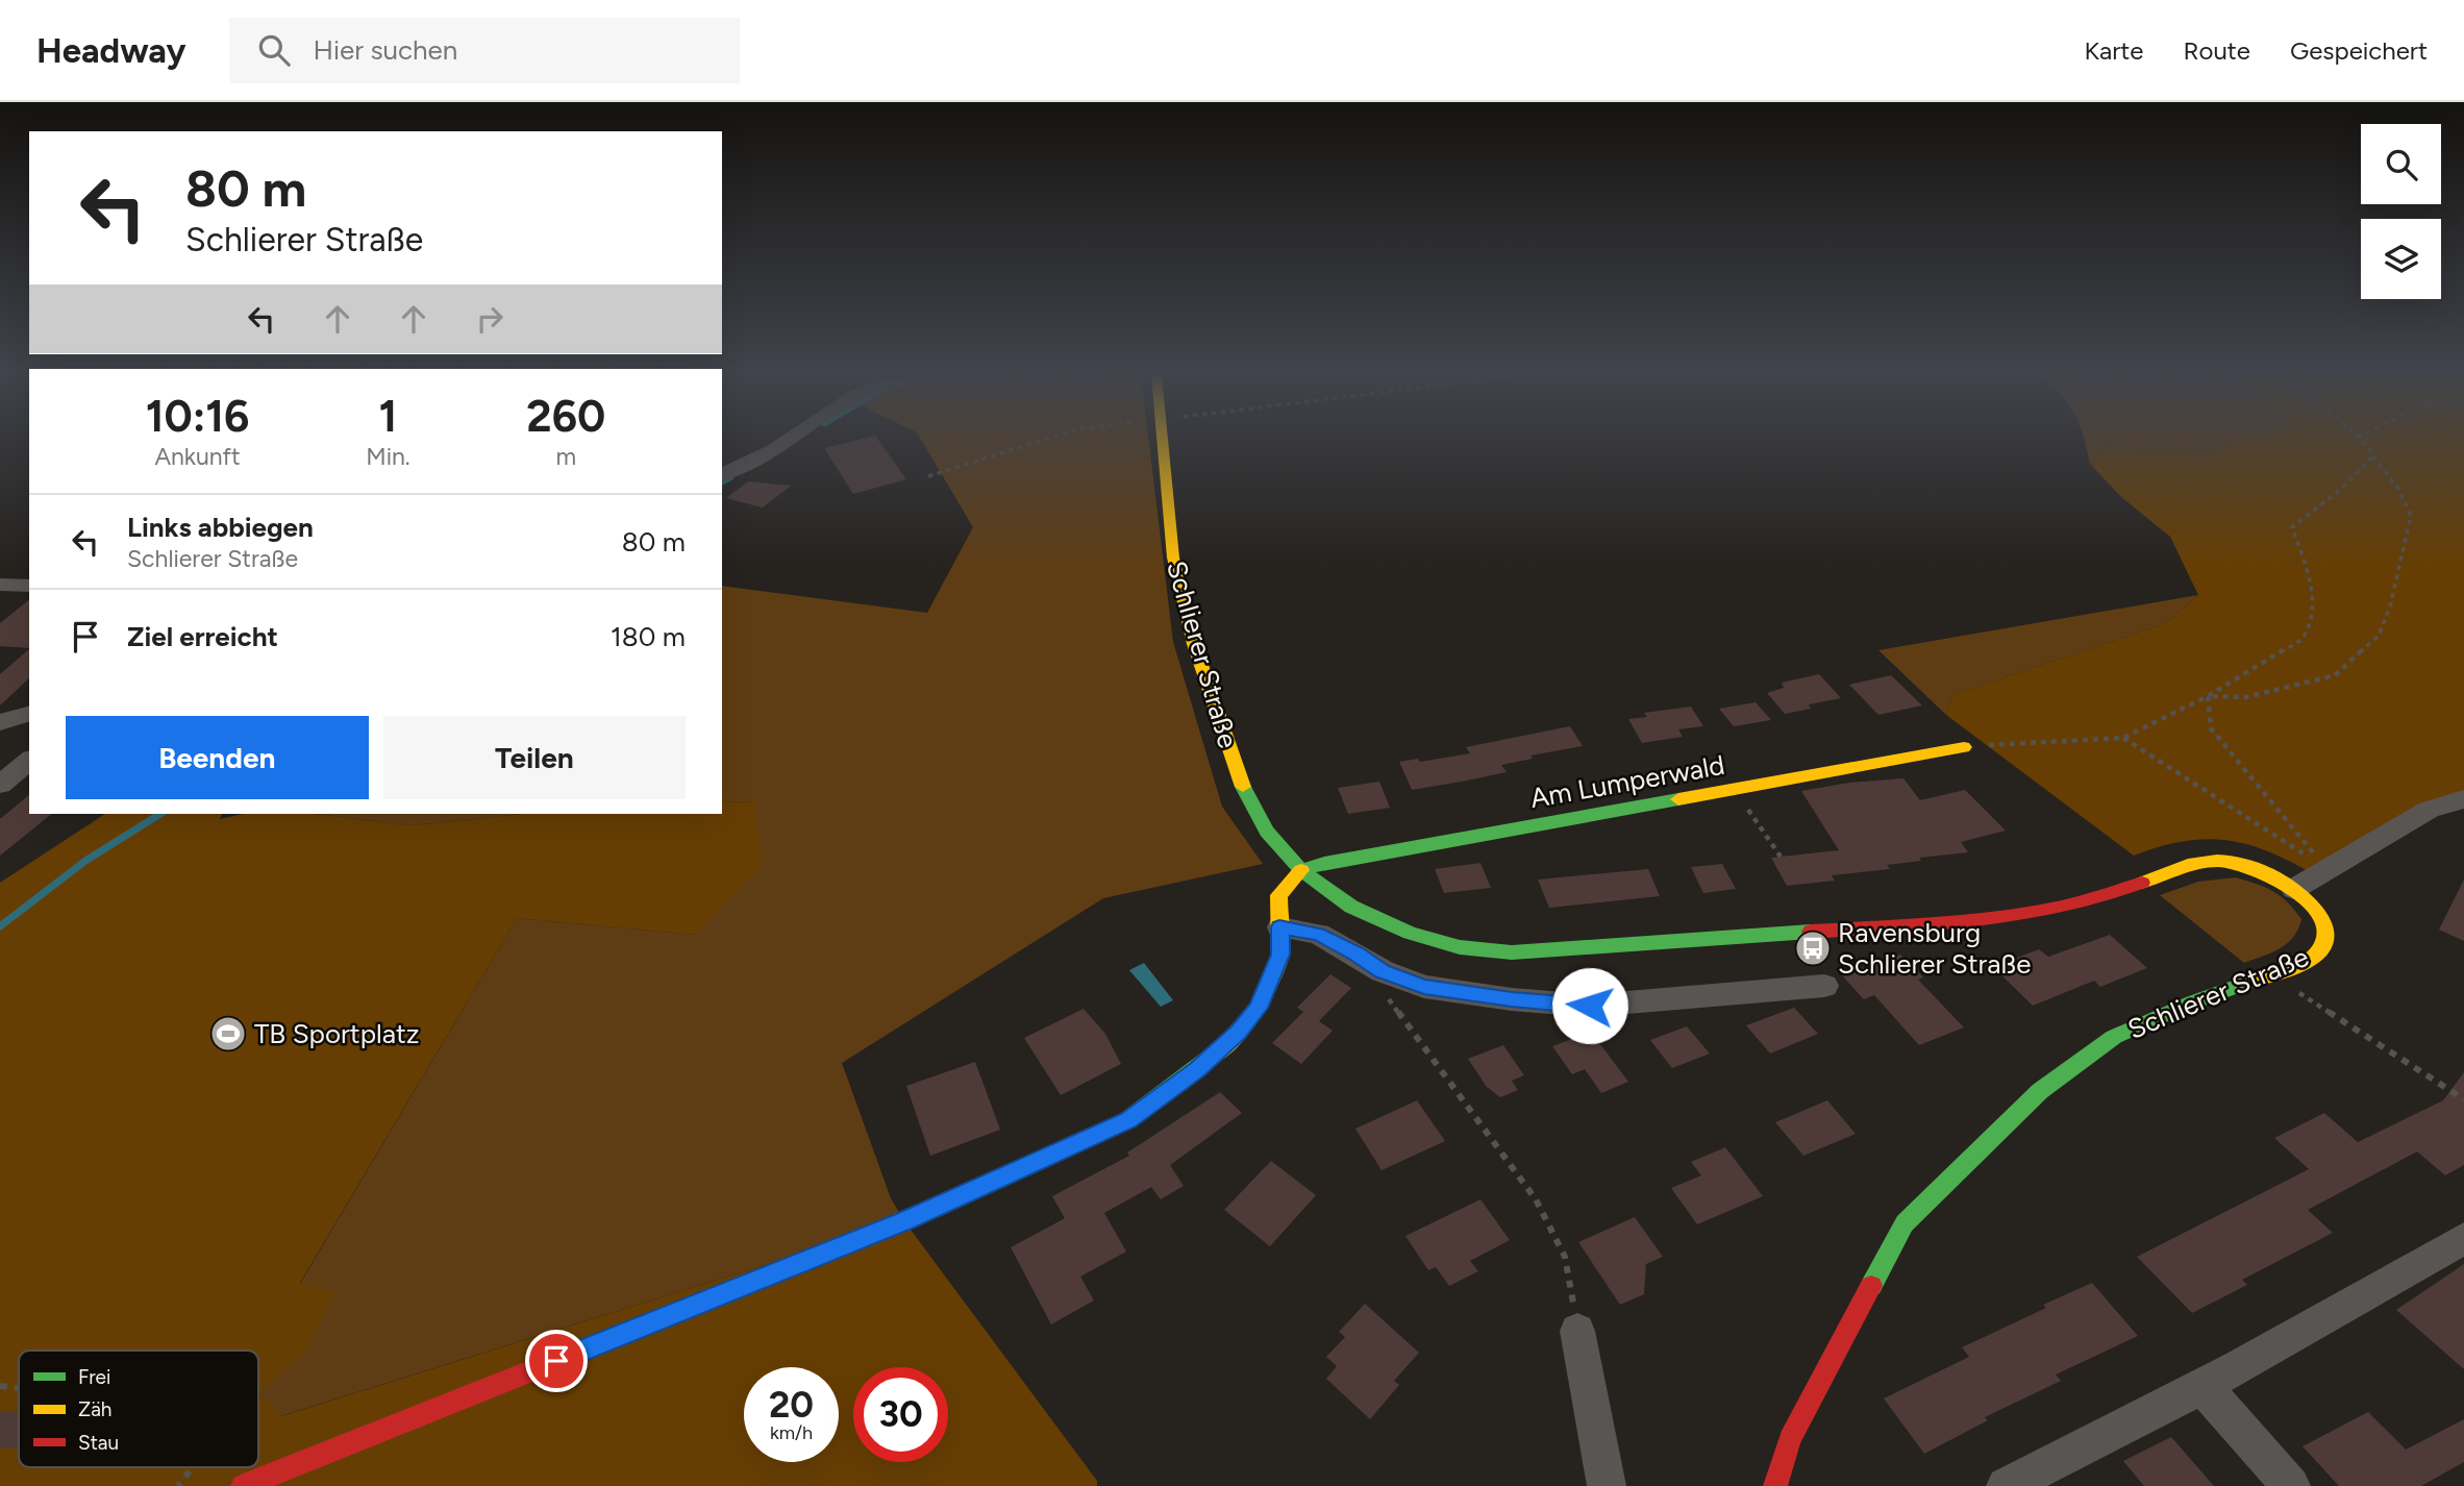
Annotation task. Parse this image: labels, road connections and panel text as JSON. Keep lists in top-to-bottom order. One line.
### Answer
{"streets":{"main road":["Schlierer Straße","Am Lumperwald"]},"crossings":[["Schlierer Straße","Am Lumperwald"]],"places":{"bus stop":["Ravensburg Schlierer Straße"],"sports":["TB Sportplatz"]},"legend":["Frei","Zäh","Stau"],"page":{"header":"Headway","search":"Hier suchen","nav":["Karte","Route","Gespeichert"],"turn":["80 m","Schlierer Straße"],"eta":["10:16","Ankunft","1","Min.","260","m"],"list":[{"name":"Links abbiegen","note":"Schlierer Straße","value":"80 m"},{"name":"Ziel erreicht","value":"180 m"}],"buttons":["Beenden","Teilen"],"speed":"20 km/h","limit":"30"}}
